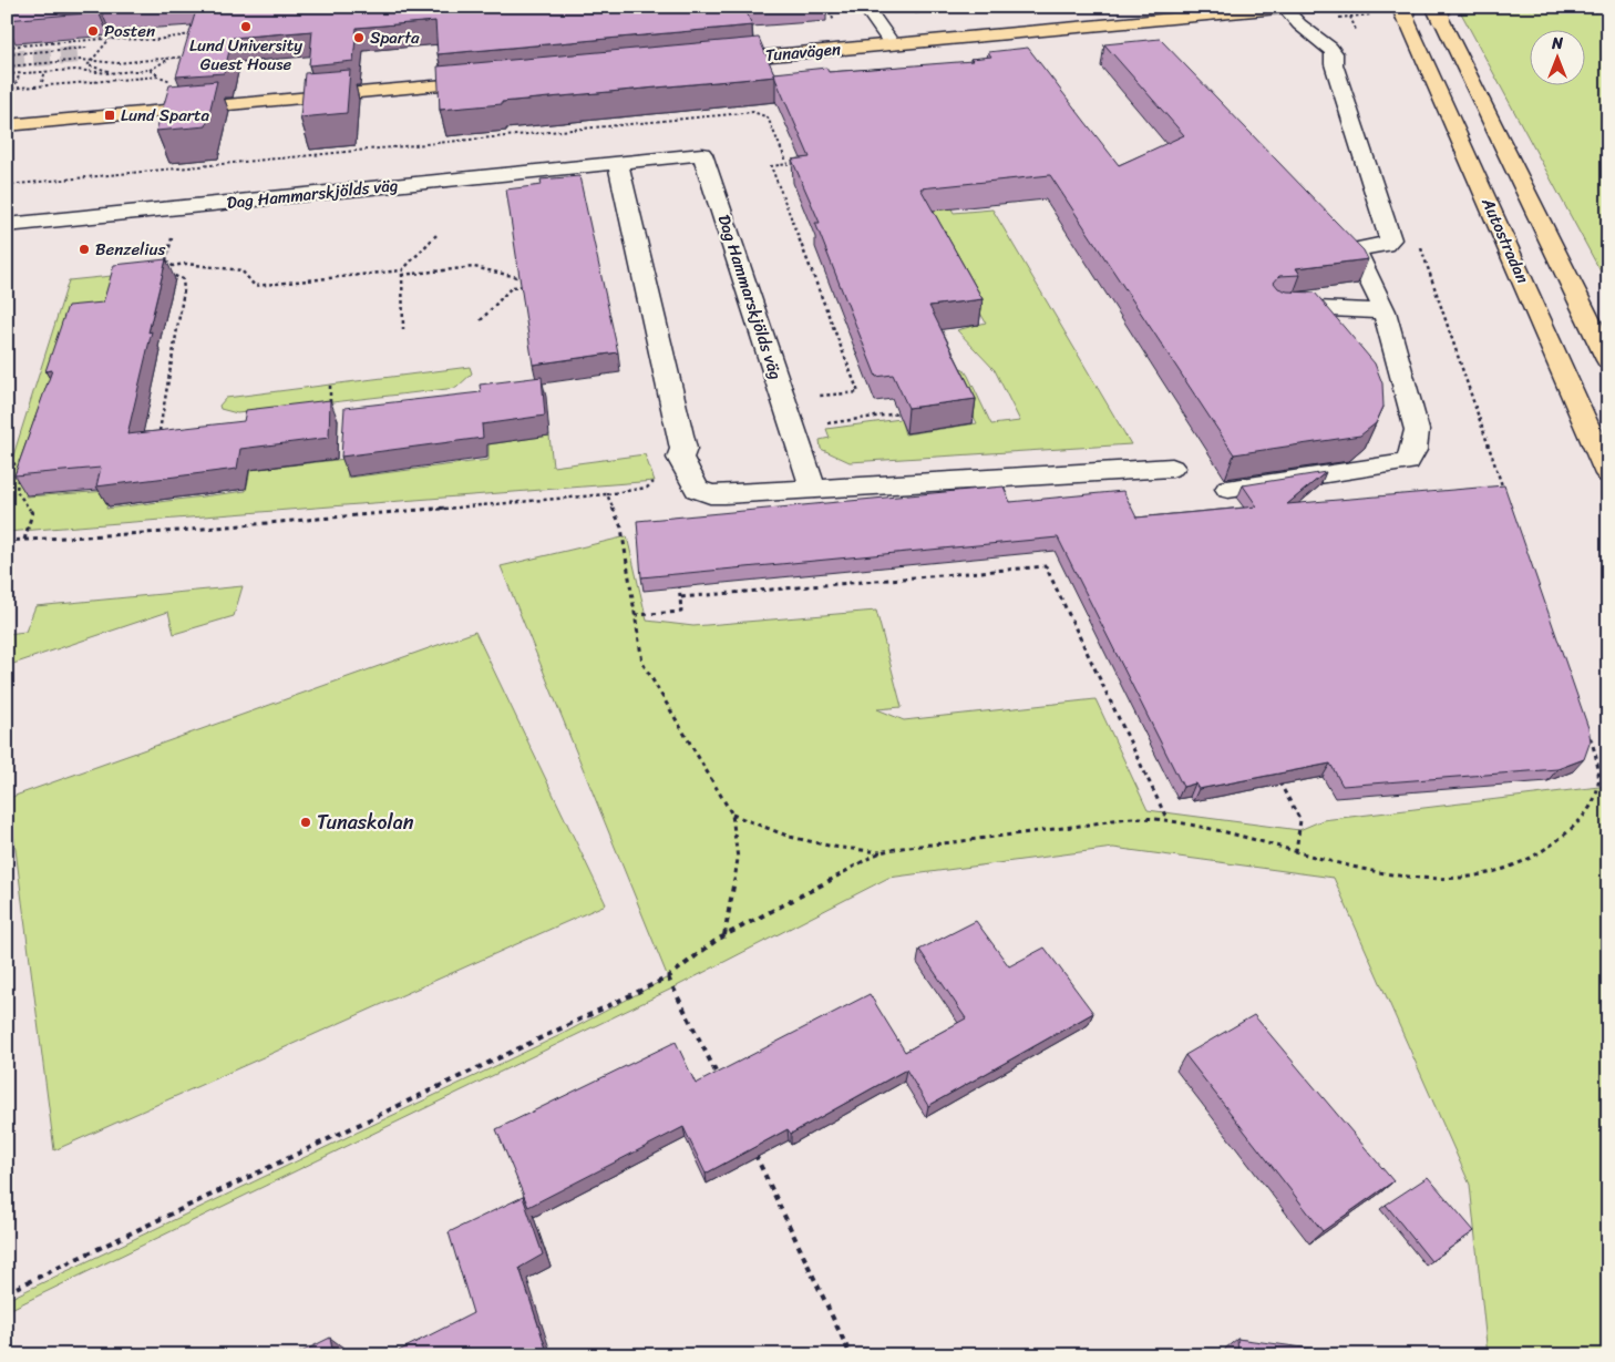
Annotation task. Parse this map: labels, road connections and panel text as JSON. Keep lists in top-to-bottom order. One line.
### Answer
{"streets":{"main road":["Tunavägen","Autostradan"],"street":["Dag Hammarskjölds väg"]},"places":{"other":["Lund University Guest House","Posten","Sparta","Benzelius","Tunaskolan"],"transit":["Lund Sparta"]},"north":"top"}
